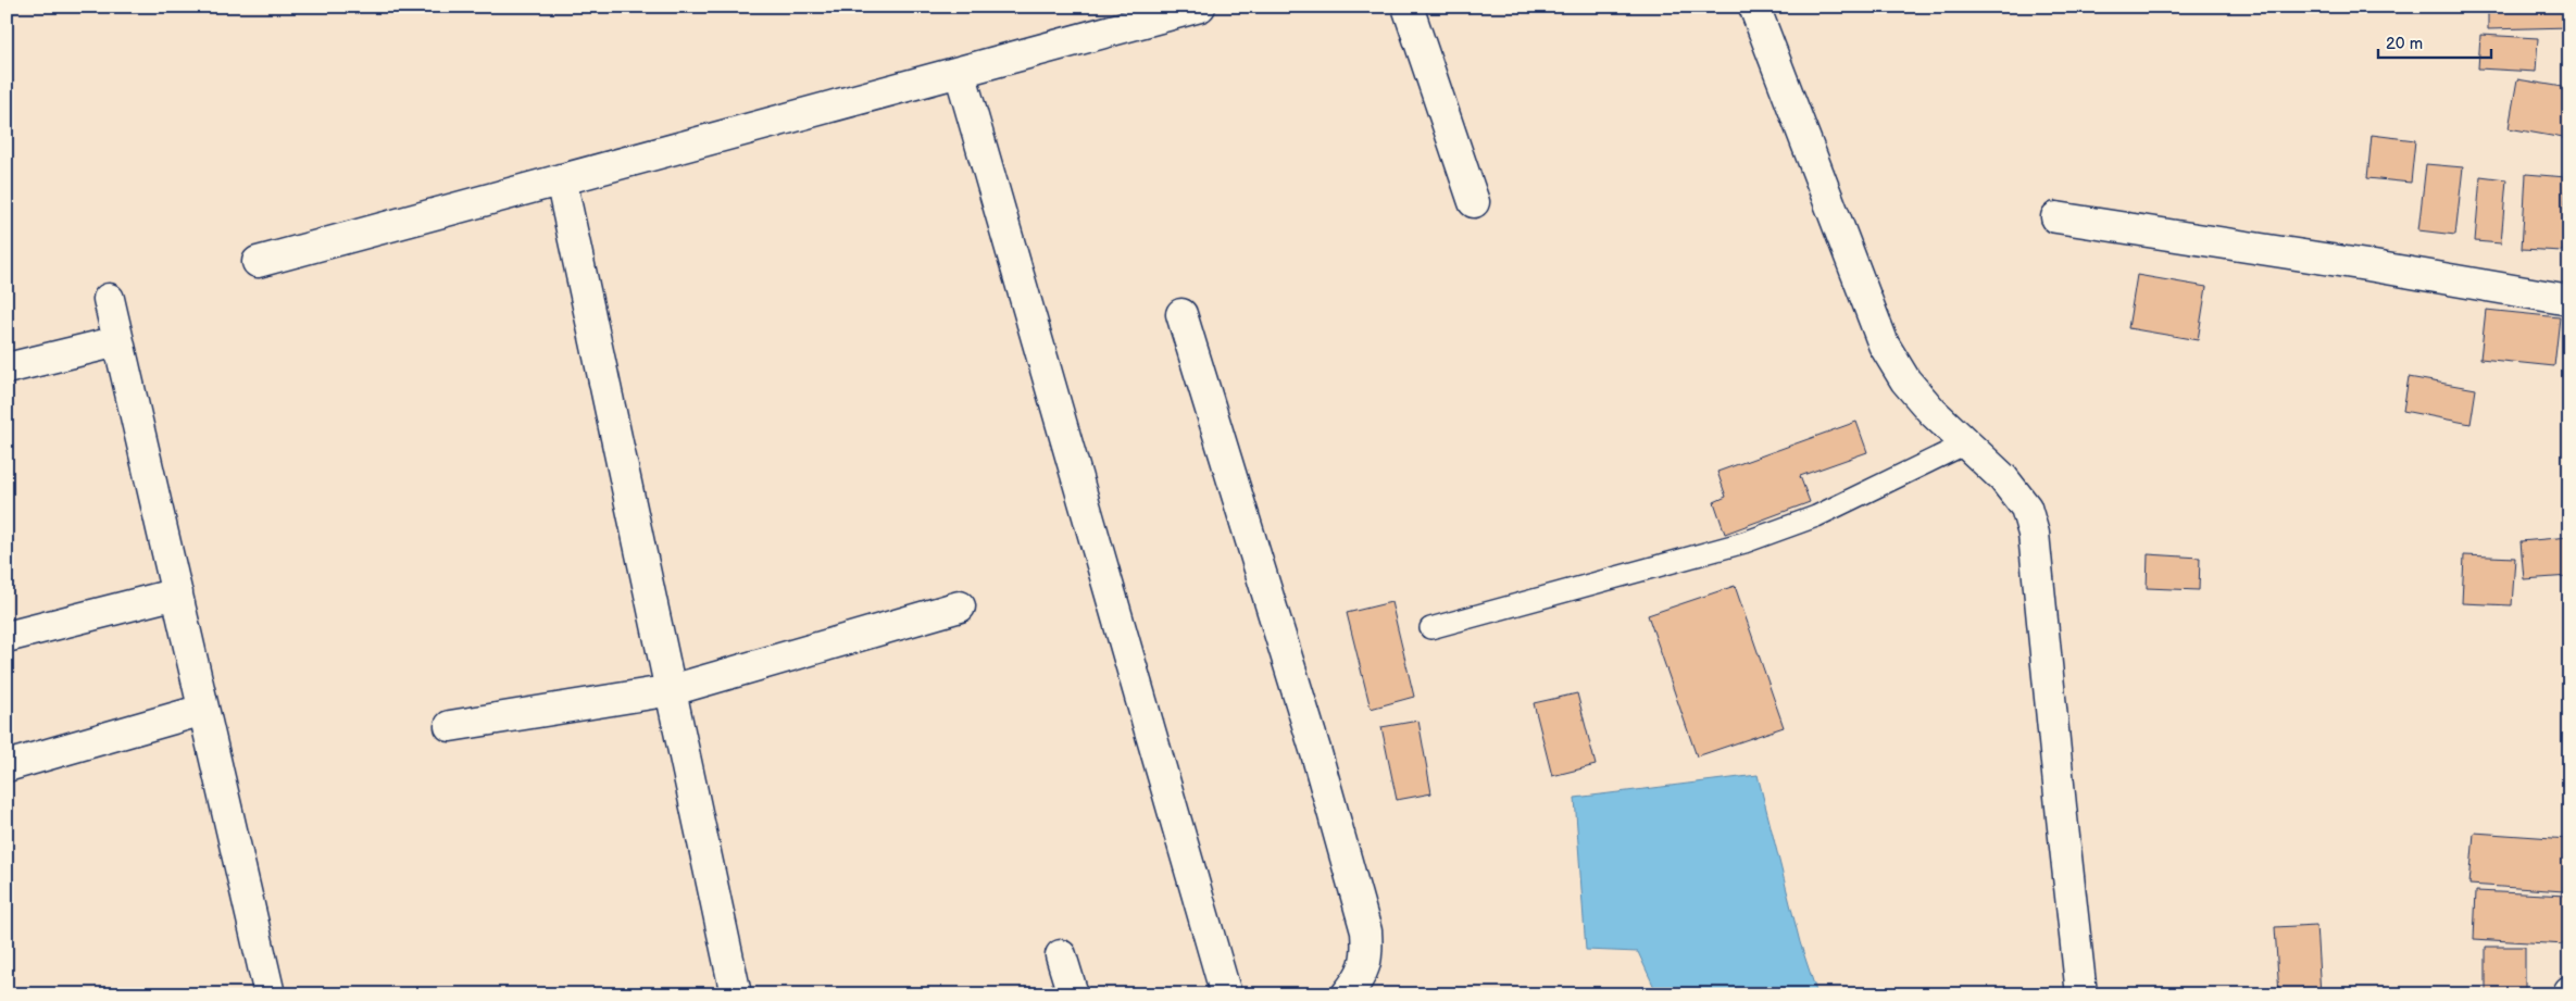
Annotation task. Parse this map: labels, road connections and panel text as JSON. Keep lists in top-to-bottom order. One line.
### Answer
{"scale_bar":"20 m"}
